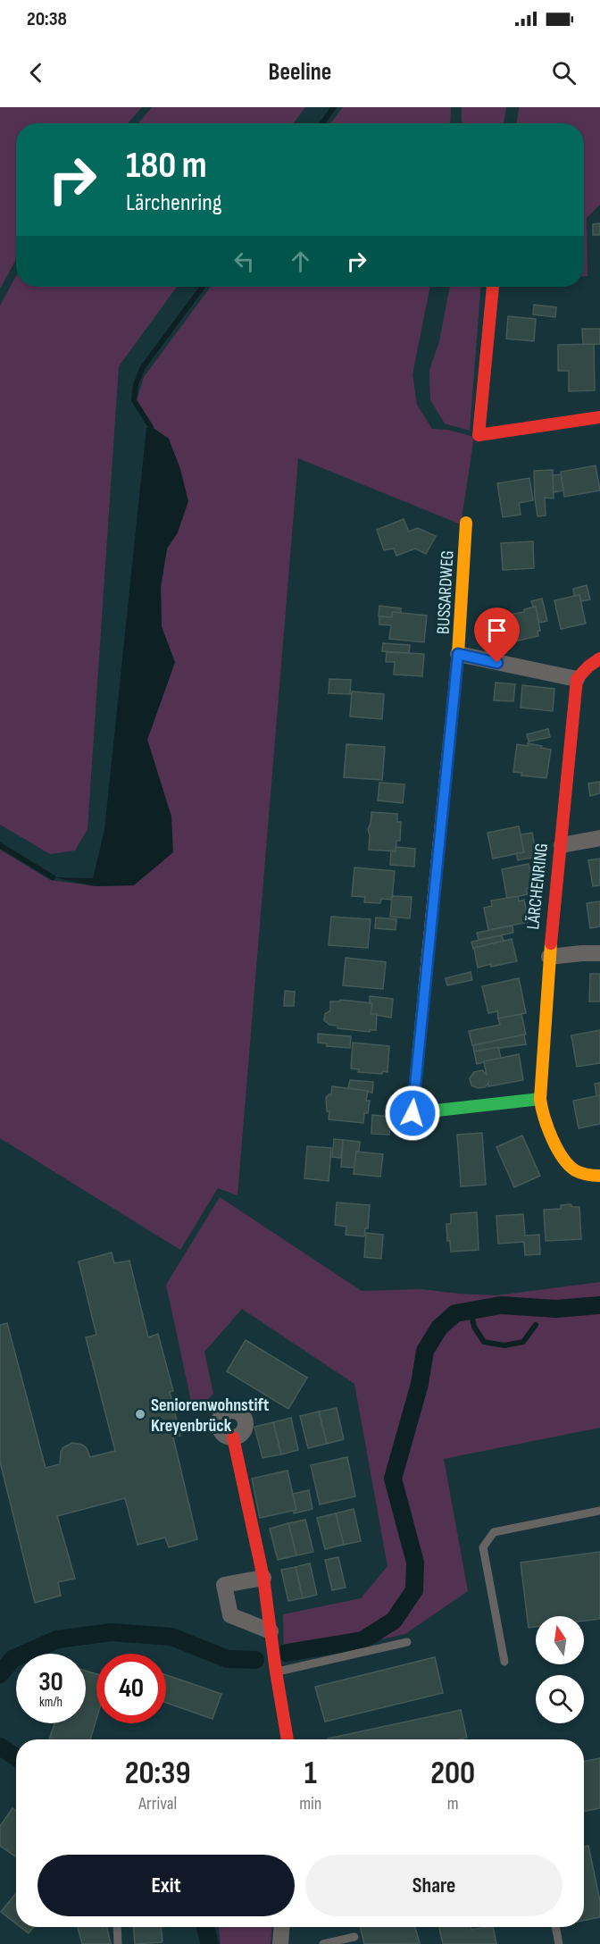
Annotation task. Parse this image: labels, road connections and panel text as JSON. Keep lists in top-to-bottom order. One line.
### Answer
{"streets":{"street":["BUSSARDWEG","LÄRCHENRING"]},"crossings":[["BUSSARDWEG","LÄRCHENRING"]],"places":["Seniorenwohnstift Kreyenbrück"],"north":"top","page":{"status":"20:38","header":"Beeline","turn":["180 m","Lärchenring"],"speed":"30 km/h","limit":"40","eta":["20:39","Arrival","1","min","200","m"],"buttons":["Exit","Share"]}}
